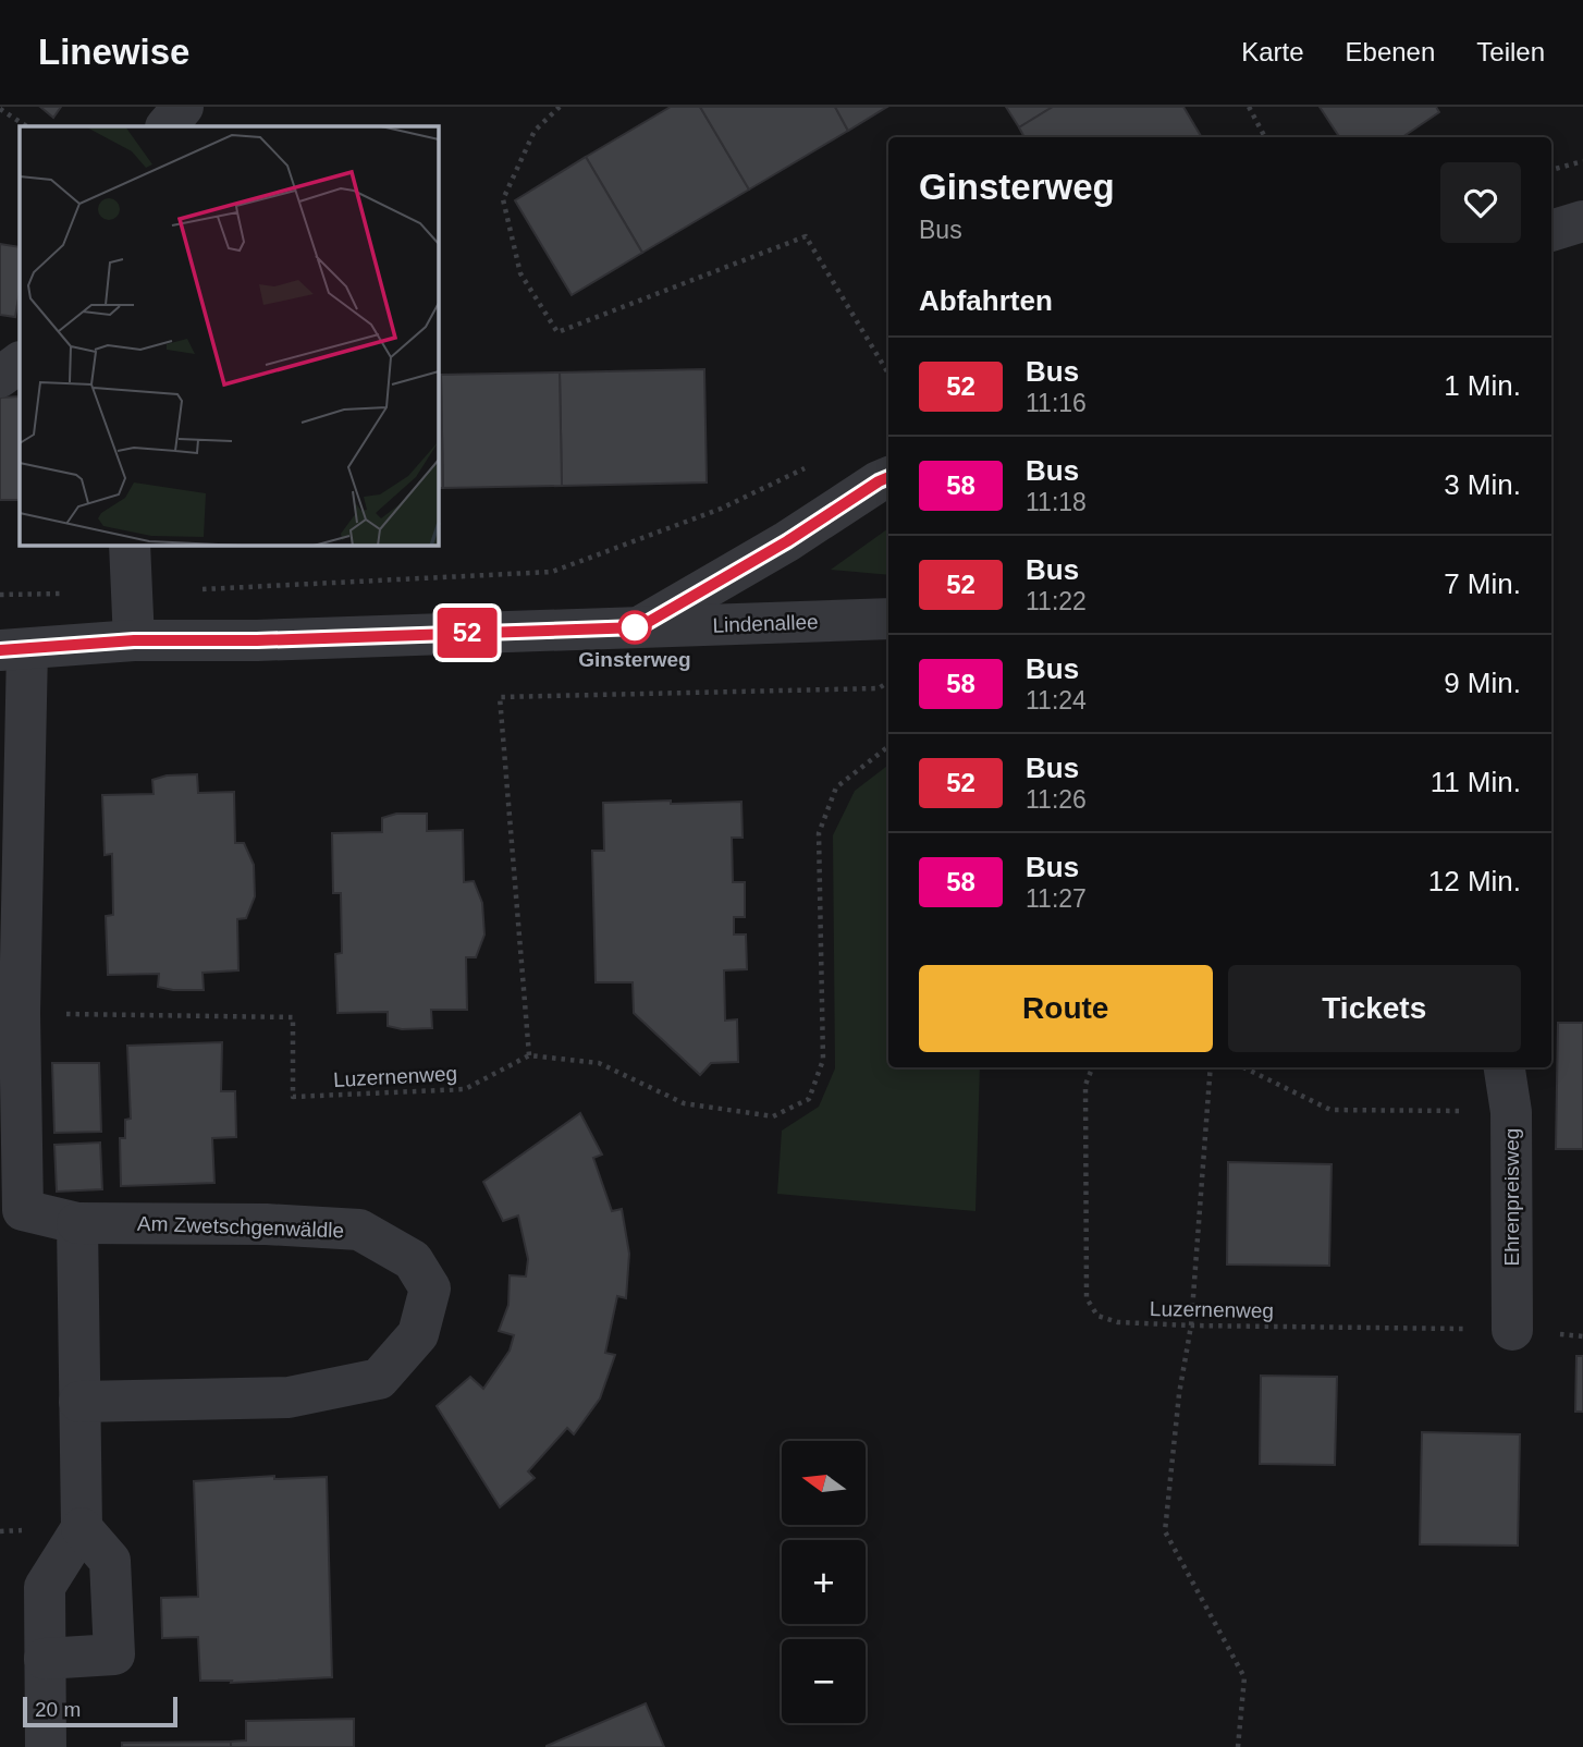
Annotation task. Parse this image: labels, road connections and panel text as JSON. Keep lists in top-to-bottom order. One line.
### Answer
{"streets":{"street":["Lindenallee","Ehrenpreisweg","Am Zwetschgenwäldle"],"path":["Luzernenweg"]},"crossings":[["Lindenallee","Am Zwetschgenwäldle"],["Luzernenweg","Ehrenpreisweg"],["Luzernenweg","Am Zwetschgenwäldle"]],"places":["Ginsterweg"],"lines":["bus line 52"],"scale_bar":"20 m","north":"left","page":{"header":"Linewise","nav":["Karte","Ebenen","Teilen"],"on_map":"52","heading":[["Ginsterweg","Bus"],"Abfahrten"],"list":[{"mark":"52","name":"Bus","note":"11:16","value":"1 Min."},{"mark":"58","name":"Bus","note":"11:18","value":"3 Min."},{"mark":"52","name":"Bus","note":"11:22","value":"7 Min."},{"mark":"58","name":"Bus","note":"11:24","value":"9 Min."},{"mark":"52","name":"Bus","note":"11:26","value":"11 Min."},{"mark":"58","name":"Bus","note":"11:27","value":"12 Min."}],"buttons":["Route","Tickets"],"map_buttons":["+","−"],"scale":"20 m"}}
